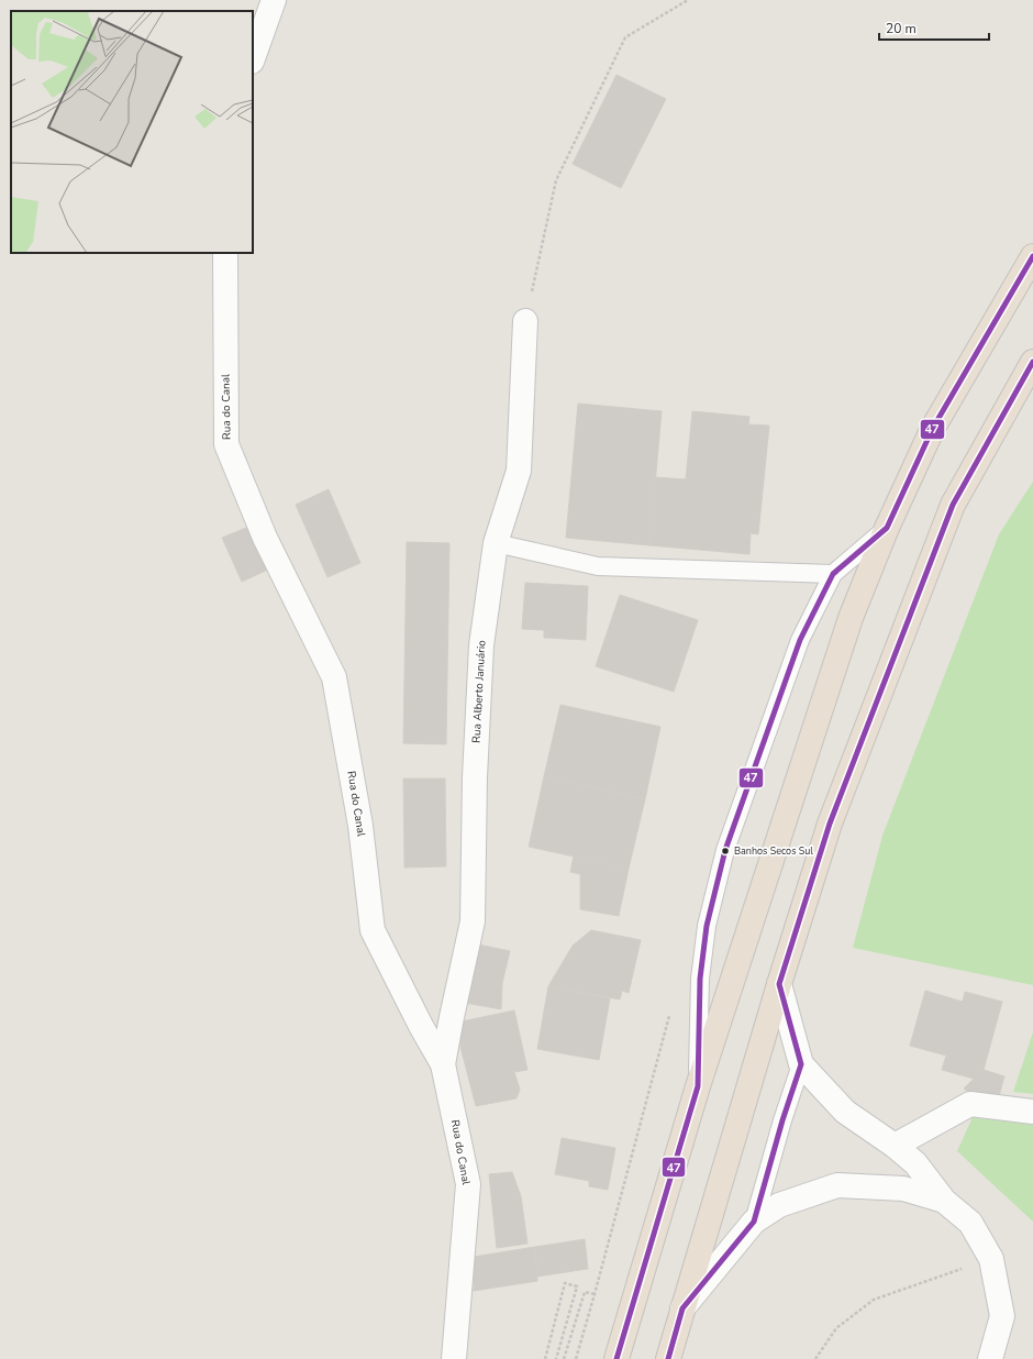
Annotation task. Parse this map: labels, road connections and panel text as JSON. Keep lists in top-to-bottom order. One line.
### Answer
{"streets":{"street":["Rua do Canal","Rua Alberto Januário"]},"crossings":[["Rua do Canal","Rua Alberto Januário"]],"places":["Banhos Secos Sul"],"lines":["transit line 47"],"scale_bar":"20 m"}
